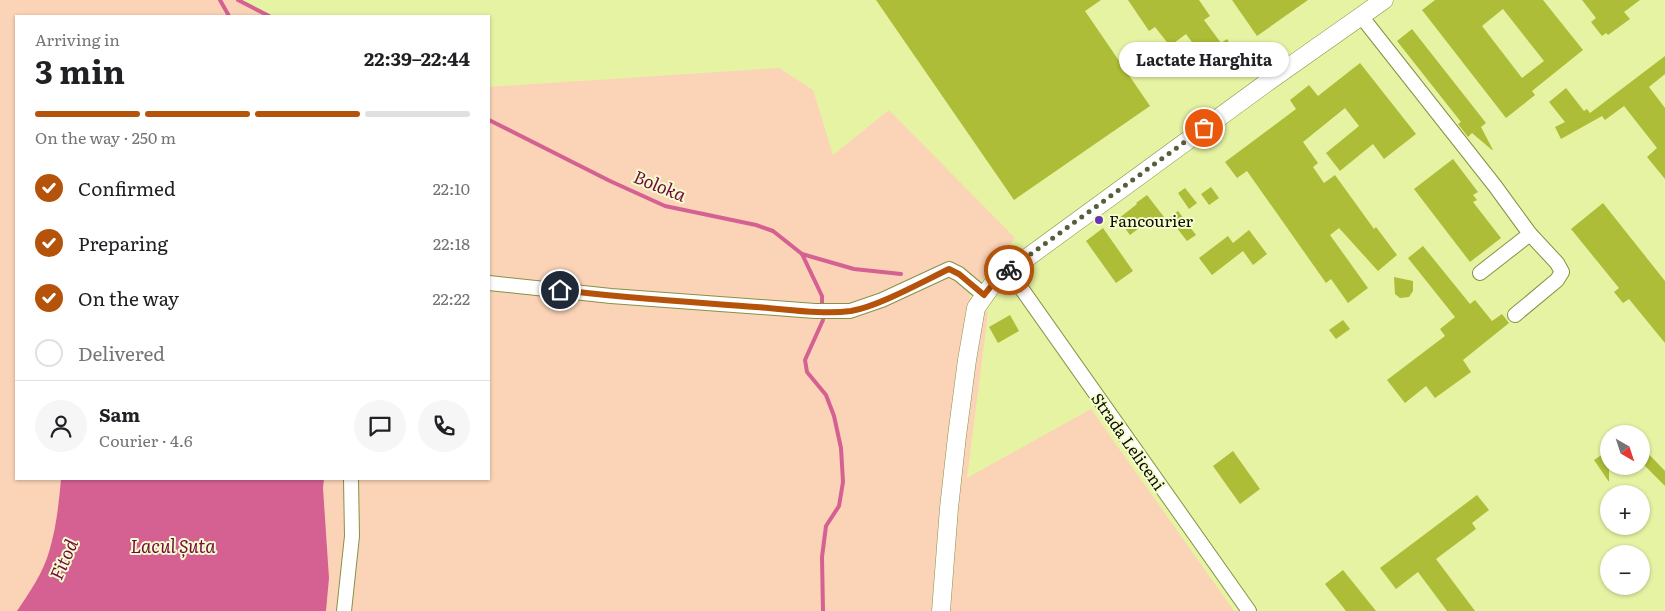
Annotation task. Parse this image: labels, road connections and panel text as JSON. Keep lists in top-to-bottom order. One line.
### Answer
{"streets":{"street":["Strada Leliceni"]},"water":["Boloka","Lacul Șuta","Fitod"],"places":["Lactate Harghita","Fancourier"],"north":"bottom right","page":{"heading":["3 min","Arriving in","22:39–22:44"],"panel":["Sam","Courier · 4.6"],"bubble":"Lactate Harghita","bar":"On the way · 250 m","list":[["Confirmed","22:10"],["Preparing","22:18"],["On the way","22:22"],"Delivered"],"map_buttons":["+","−"]}}
